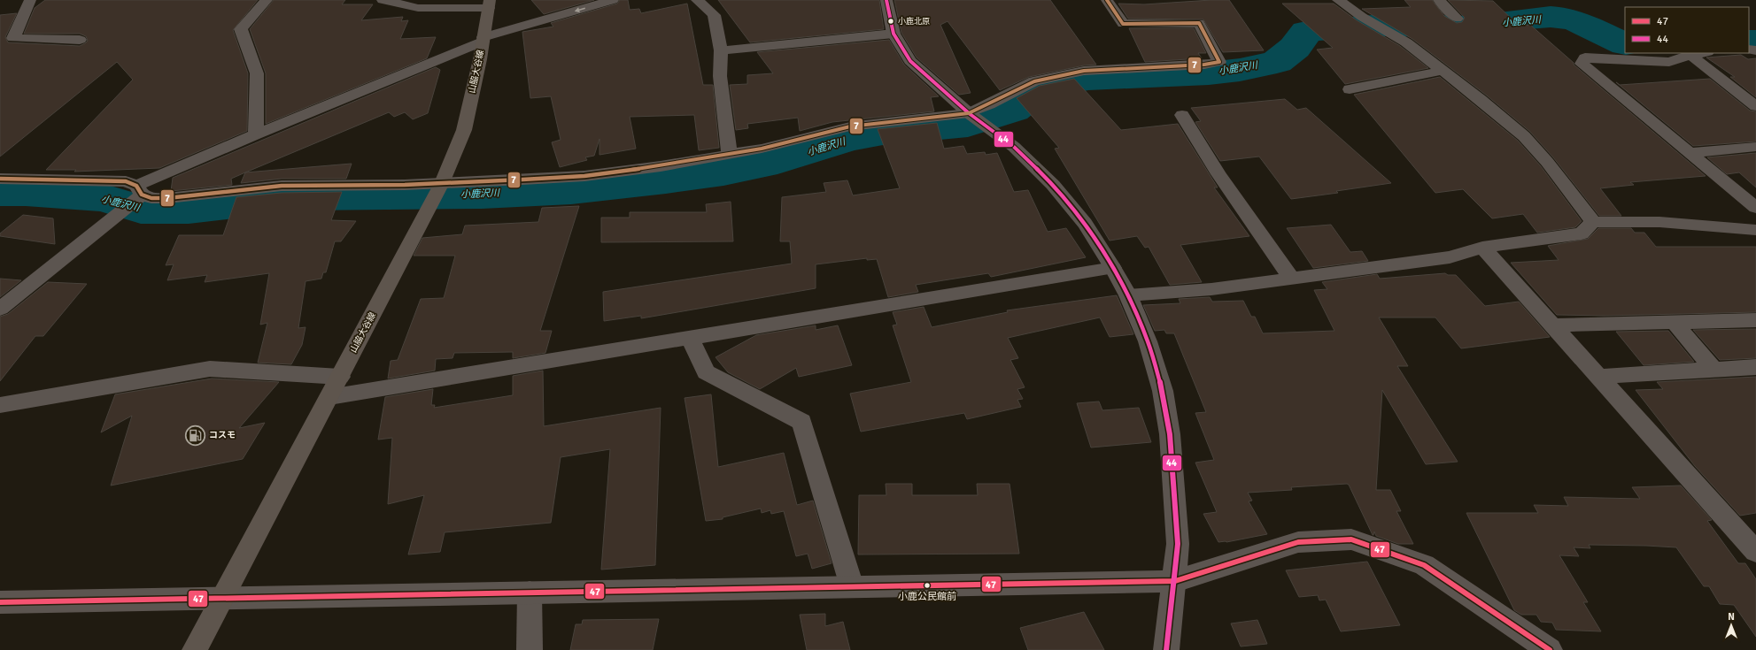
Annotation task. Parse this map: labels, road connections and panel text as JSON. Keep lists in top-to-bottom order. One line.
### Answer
{"streets":{"main road":["山脇大谷線"]},"water":["小鹿沢川"],"places":{"other":["小鹿北原","小鹿公民館前"],"fuel station":["コスモ"]},"lines":["transit line 44","transit line 7","transit line 47"],"legend":["47","44"],"north":"top"}
